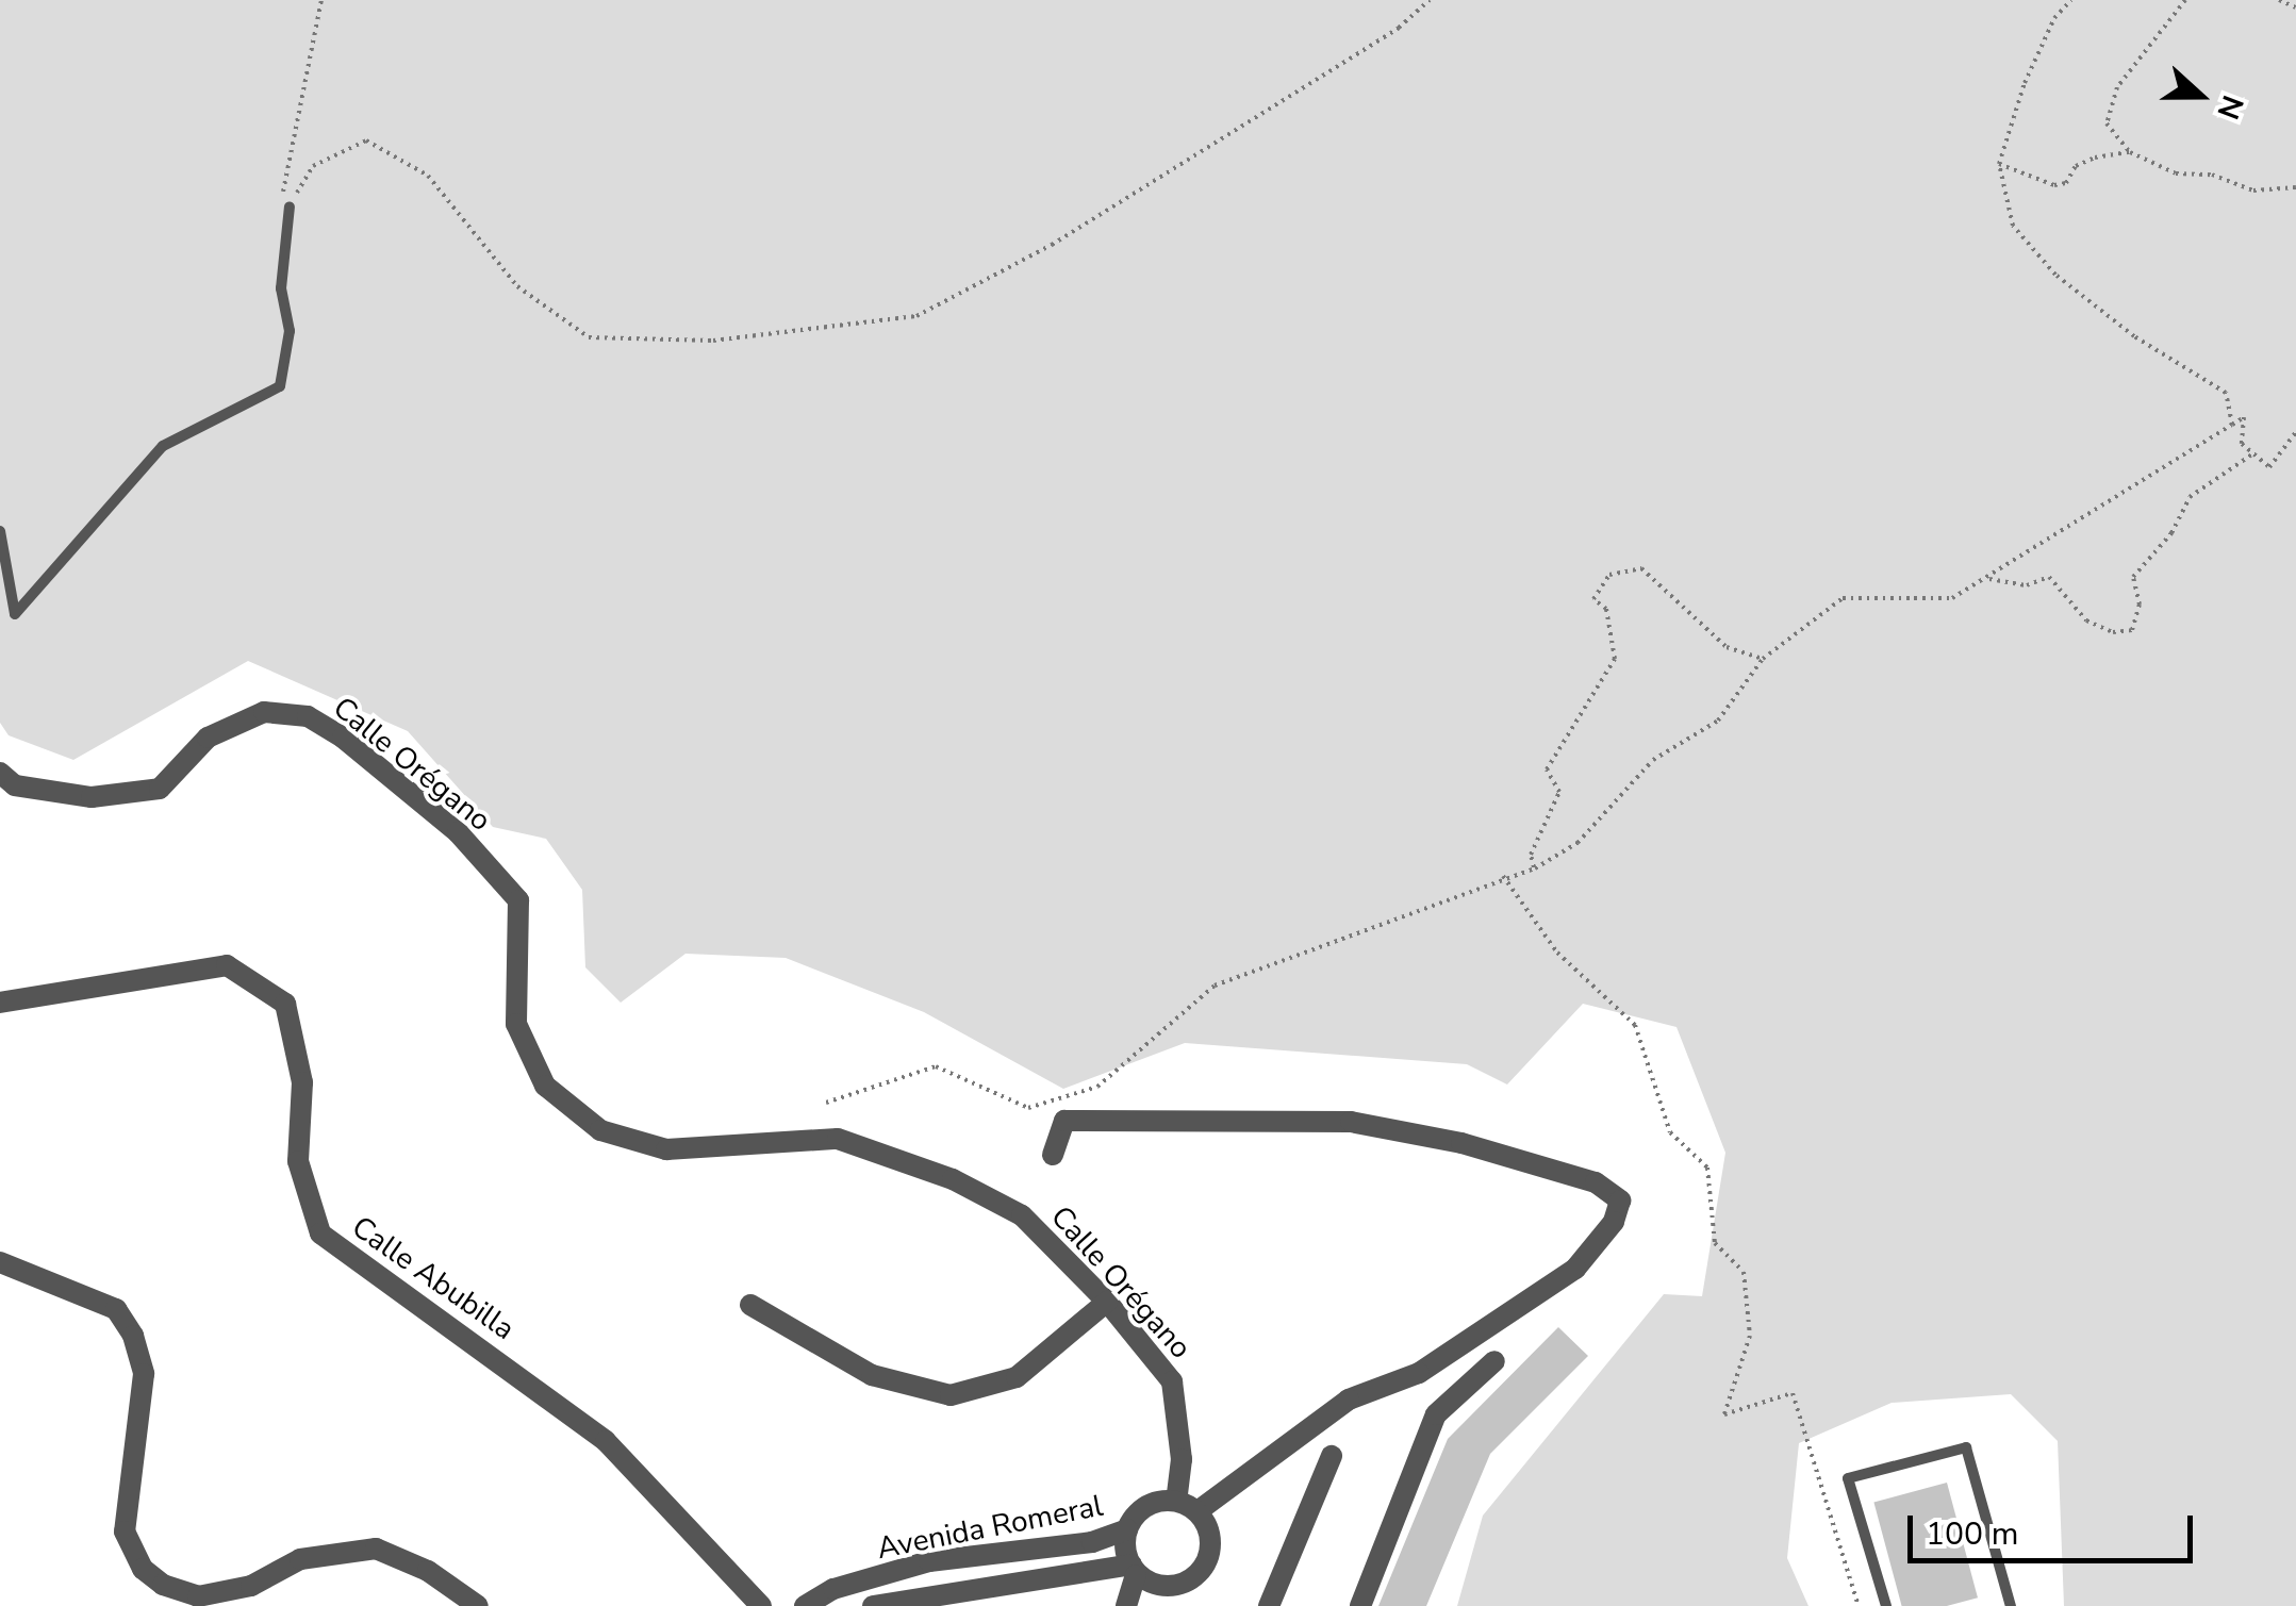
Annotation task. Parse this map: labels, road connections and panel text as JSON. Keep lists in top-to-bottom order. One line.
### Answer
{"streets":{"street":["Calle Orégano","Calle Abubilla","Avenida Romeral"]},"crossings":[["Calle Orégano","Avenida Romeral"]],"scale_bar":"100 m","north":"right"}
